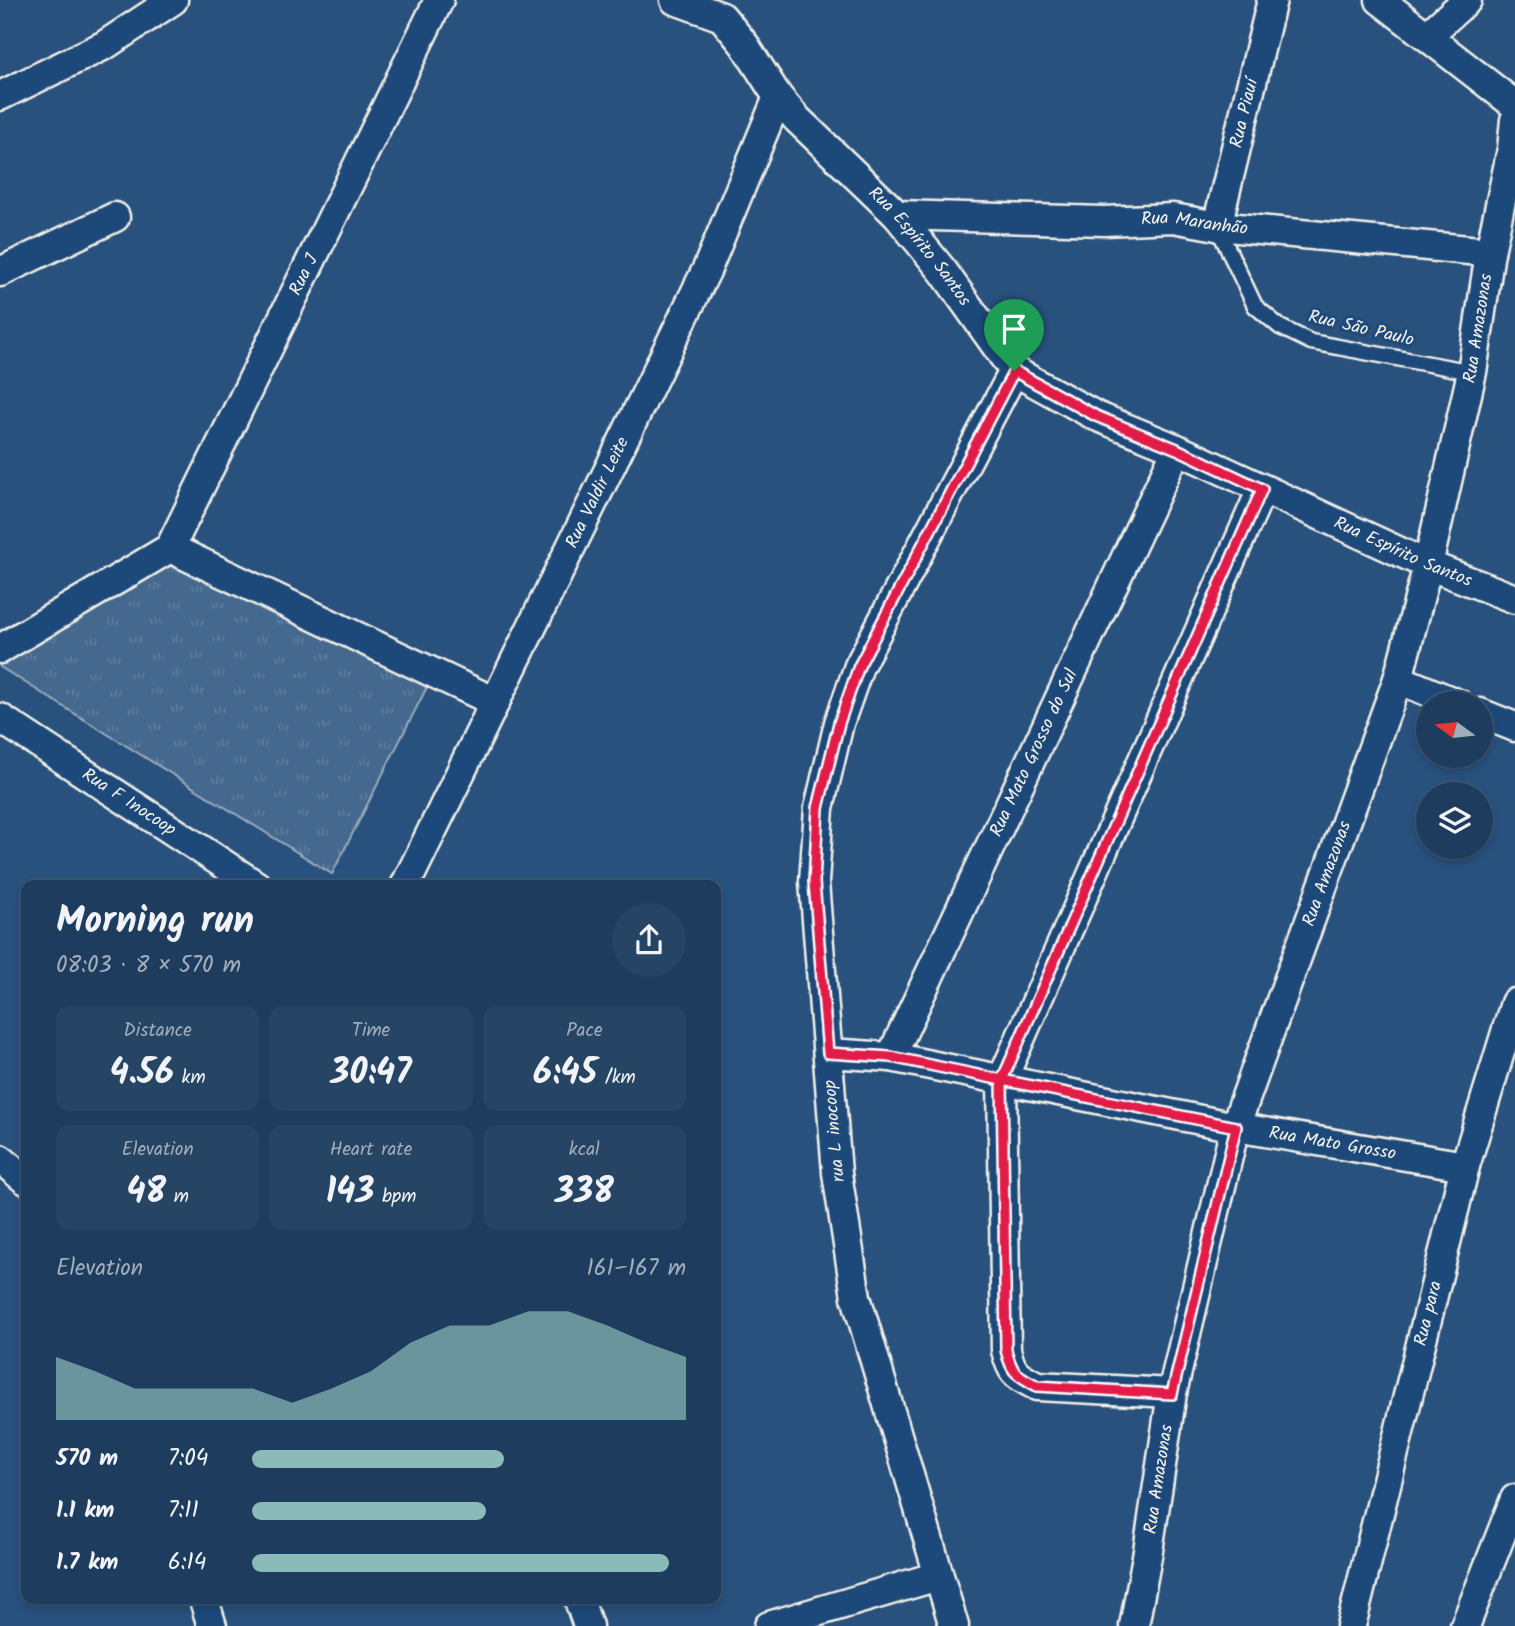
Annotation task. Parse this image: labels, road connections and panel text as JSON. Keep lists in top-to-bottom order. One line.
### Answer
{"streets":{"street":["Rua Piauí","Rua Maranhão","Rua Espírito Santos","Rua J","Rua Amazonas","Rua Valdir Leite","Rua Mato Grosso do Sul","Rua F Inocoop","rua L inocoop","Rua Mato Grosso","Rua para"],"lane":["Rua São Paulo"]},"crossings":[["Rua Piauí","Rua Maranhão"],["Rua Piauí","Rua São Paulo"],["Rua Maranhão","Rua Espírito Santos"],["Rua Maranhão","Rua Amazonas"],["Rua Maranhão","Rua São Paulo"],["Rua Espírito Santos","Rua Amazonas"],["Rua Espírito Santos","Rua Valdir Leite"],["Rua Espírito Santos","Rua Mato Grosso do Sul"],["Rua Espírito Santos","rua L inocoop"],["Rua Amazonas","Rua São Paulo"],["Rua Amazonas","Rua Mato Grosso"],["Rua Mato Grosso do Sul","Rua Mato Grosso"],["rua L inocoop","Rua Mato Grosso"],["Rua Mato Grosso","Rua para"]],"north":"left","page":{"heading":["Morning run","08:03 · 8 × 570 m"],"stats":[["Distance","4.56 km"],["Time","30:47"],["Pace","6:45 /km"],["Elevation","48 m"],["Heart rate","143 bpm"],["kcal","338"]],"chart":["Elevation","161–167 m"],"list":[{"name":"570 m","note":"7:04"},{"name":"1.1 km","note":"7:11"},{"name":"1.7 km","note":"6:14"}]}}
